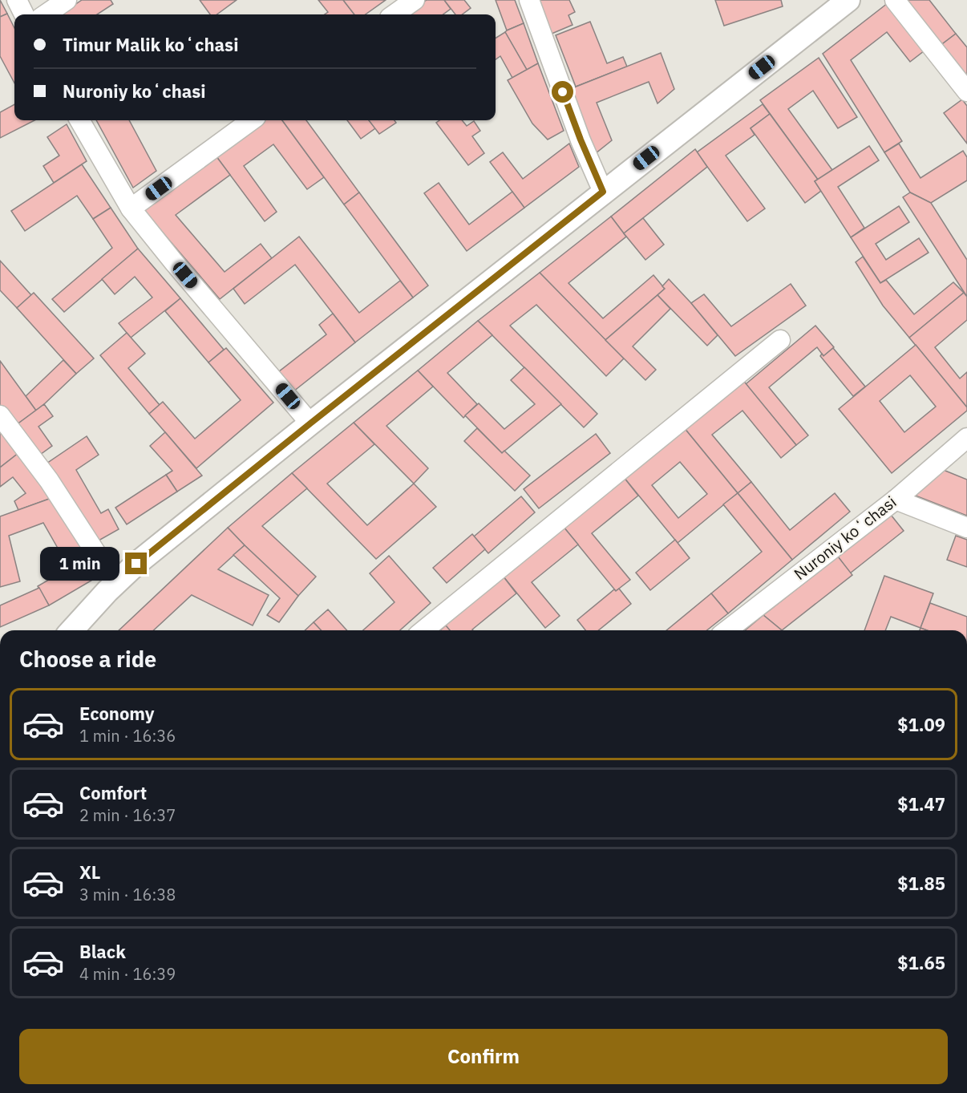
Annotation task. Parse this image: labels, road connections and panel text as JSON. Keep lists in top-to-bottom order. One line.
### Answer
{"streets":{"street":["Nuroniy koʻchasi"]},"page":{"banner":["Timur Malik koʻchasi","Nuroniy koʻchasi"],"bubble":"1 min","heading":"Choose a ride","list":[{"name":"Economy","note":"1 min · 16:36","value":"$1.09"},{"name":"Comfort","note":"2 min · 16:37","value":"$1.47"},{"name":"XL","note":"3 min · 16:38","value":"$1.85"},{"name":"Black","note":"4 min · 16:39","value":"$1.65"}],"buttons":"Confirm"}}
